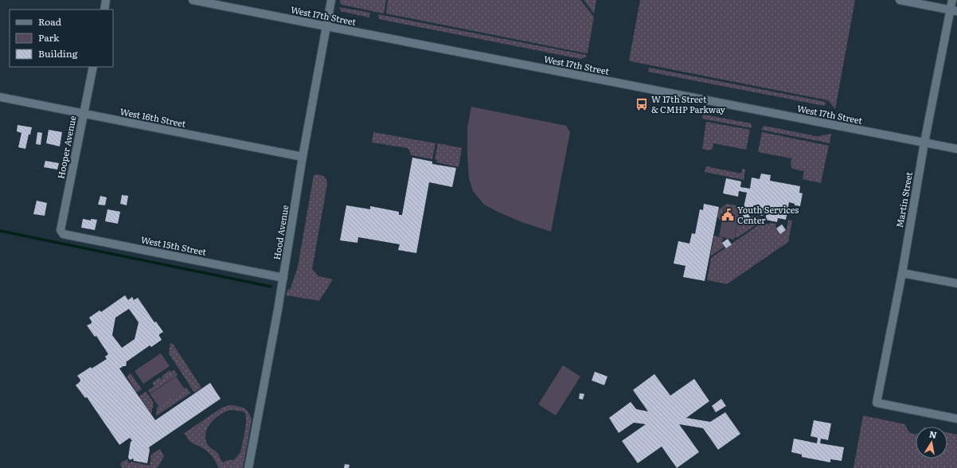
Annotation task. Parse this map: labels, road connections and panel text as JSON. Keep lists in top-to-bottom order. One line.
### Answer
{"streets":{"street":["West 17th Street","West 16th Street","Hooper Avenue","Martin Street","Hood Avenue","West 15th Street"]},"crossings":[["West 17th Street","Martin Street"],["West 17th Street","Hood Avenue"],["West 16th Street","Hooper Avenue"],["West 16th Street","Hood Avenue"],["Hooper Avenue","West 15th Street"],["Hood Avenue","West 15th Street"]],"places":{"bus stop":["W 17th Street & CMHP Parkway"],"public building":["Youth Services Center"]},"legend":["Road","Park","Building"],"north":"top"}
